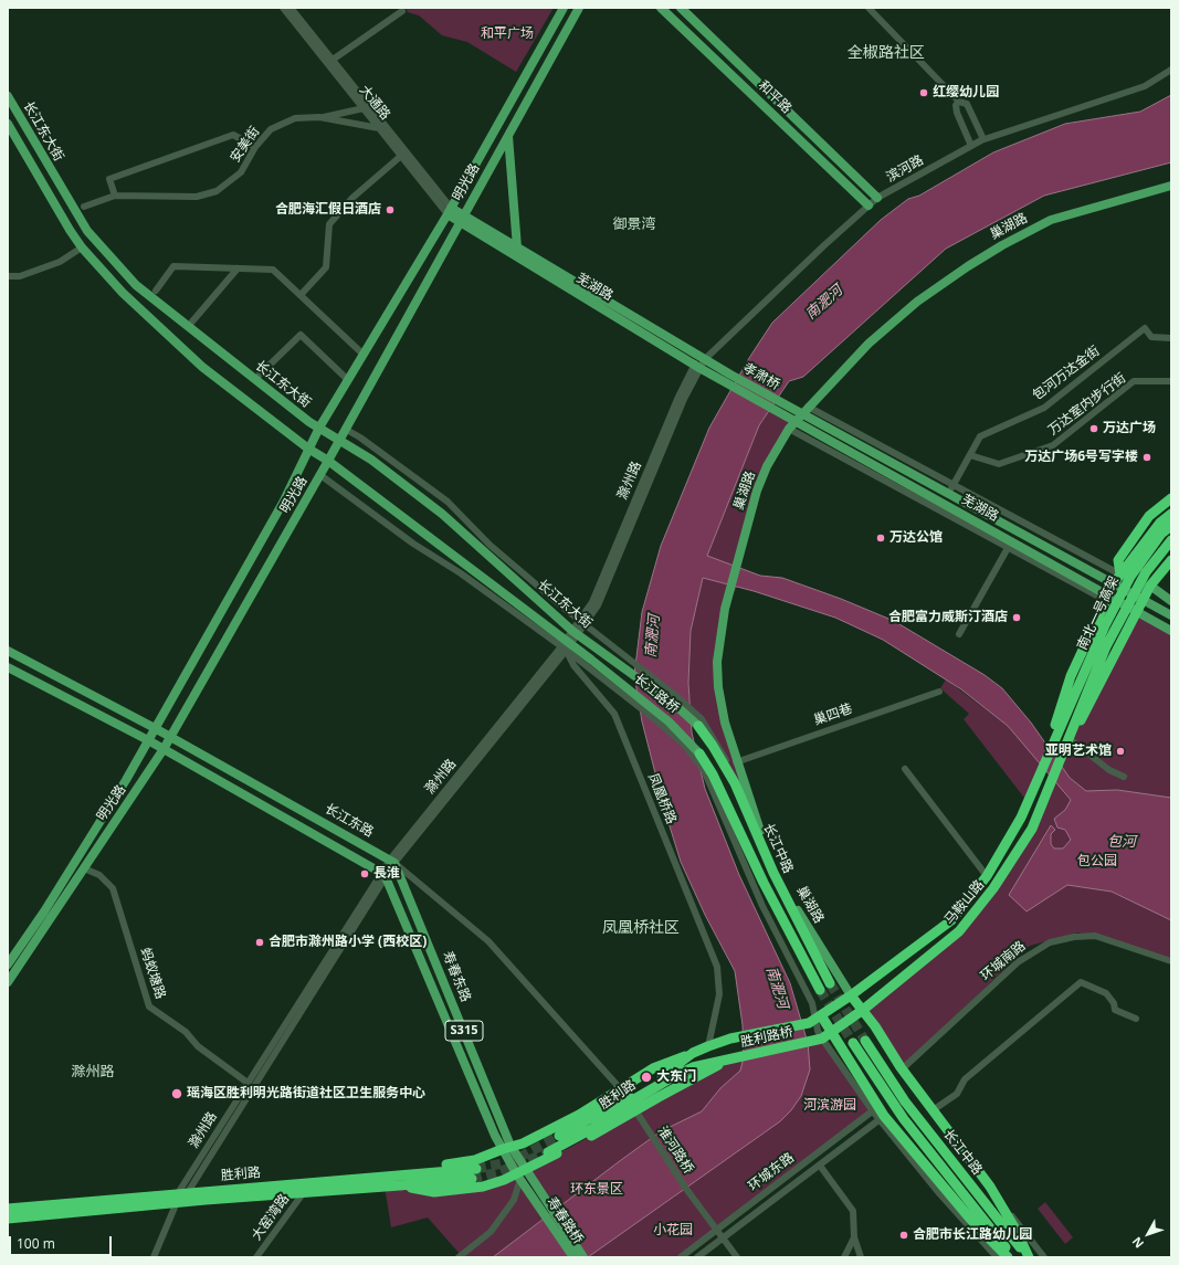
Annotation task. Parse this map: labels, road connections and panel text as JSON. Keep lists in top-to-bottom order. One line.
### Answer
{"streets":{"highway":["南北一号高架","长江中路","马鞍山路","胜利路桥","胜利路"],"main road":["和平路","长江东大街","明光路","巢湖路","芜湖路","孝肃桥","长江路桥","长江东路","寿春东路","S315","寿春路桥"],"street":["大通路","安美街","滨河路","包河万达金街","万达室内步行街","滁州路","巢四巷","凤凰桥路","环城南路","蚂蚁塘路","淮河路桥","环城东路","大窑湾路"]},"crossings":[["和平路","滨河路"],["大通路","安美街"],["大通路","明光路"],["大通路","芜湖路"],["长江东大街","明光路"],["长江东大街","滁州路"],["长江东大街","长江路桥"],["长江东大街","凤凰桥路"],["滨河路","芜湖路"],["滨河路","滁州路"],["明光路","芜湖路"],["明光路","长江东路"],["明光路","蚂蚁塘路"],["巢湖路","芜湖路"],["巢湖路","巢四巷"],["巢湖路","马鞍山路"],["芜湖路","包河万达金街"],["芜湖路","孝肃桥"],["芜湖路","滁州路"],["包河万达金街","万达室内步行街"],["滁州路","凤凰桥路"],["滁州路","长江东路"],["滁州路","蚂蚁塘路"],["滁州路","寿春东路"],["滁州路","胜利路"],["南北一号高架","马鞍山路"],["长江路桥","长江中路"],["凤凰桥路","胜利路"],["长江东路","寿春东路"],["马鞍山路","胜利路桥"],["寿春东路","寿春路桥"],["胜利路桥","胜利路"],["胜利路","大窑湾路"],["淮河路桥","环城东路"]],"districts":["全椒路社区","御景湾","凤凰桥社区","滁州路"],"water":["南淝河","包河"],"parks":["和平广场","包公园","河滨游园","环东景区","小花园"],"places":["红缨幼儿园","合肥海汇假日酒店","万达广场","万达广场6号写字楼","万达公馆","合肥富力威斯汀酒店","亚明艺术馆","長淮","合肥市滁州路小学 (西校区)","大东门","瑶海区胜利明光路街道社区卫生服务中心","合肥市长江路幼儿园"],"scale_bar":"100 m","north":"bottom left"}
